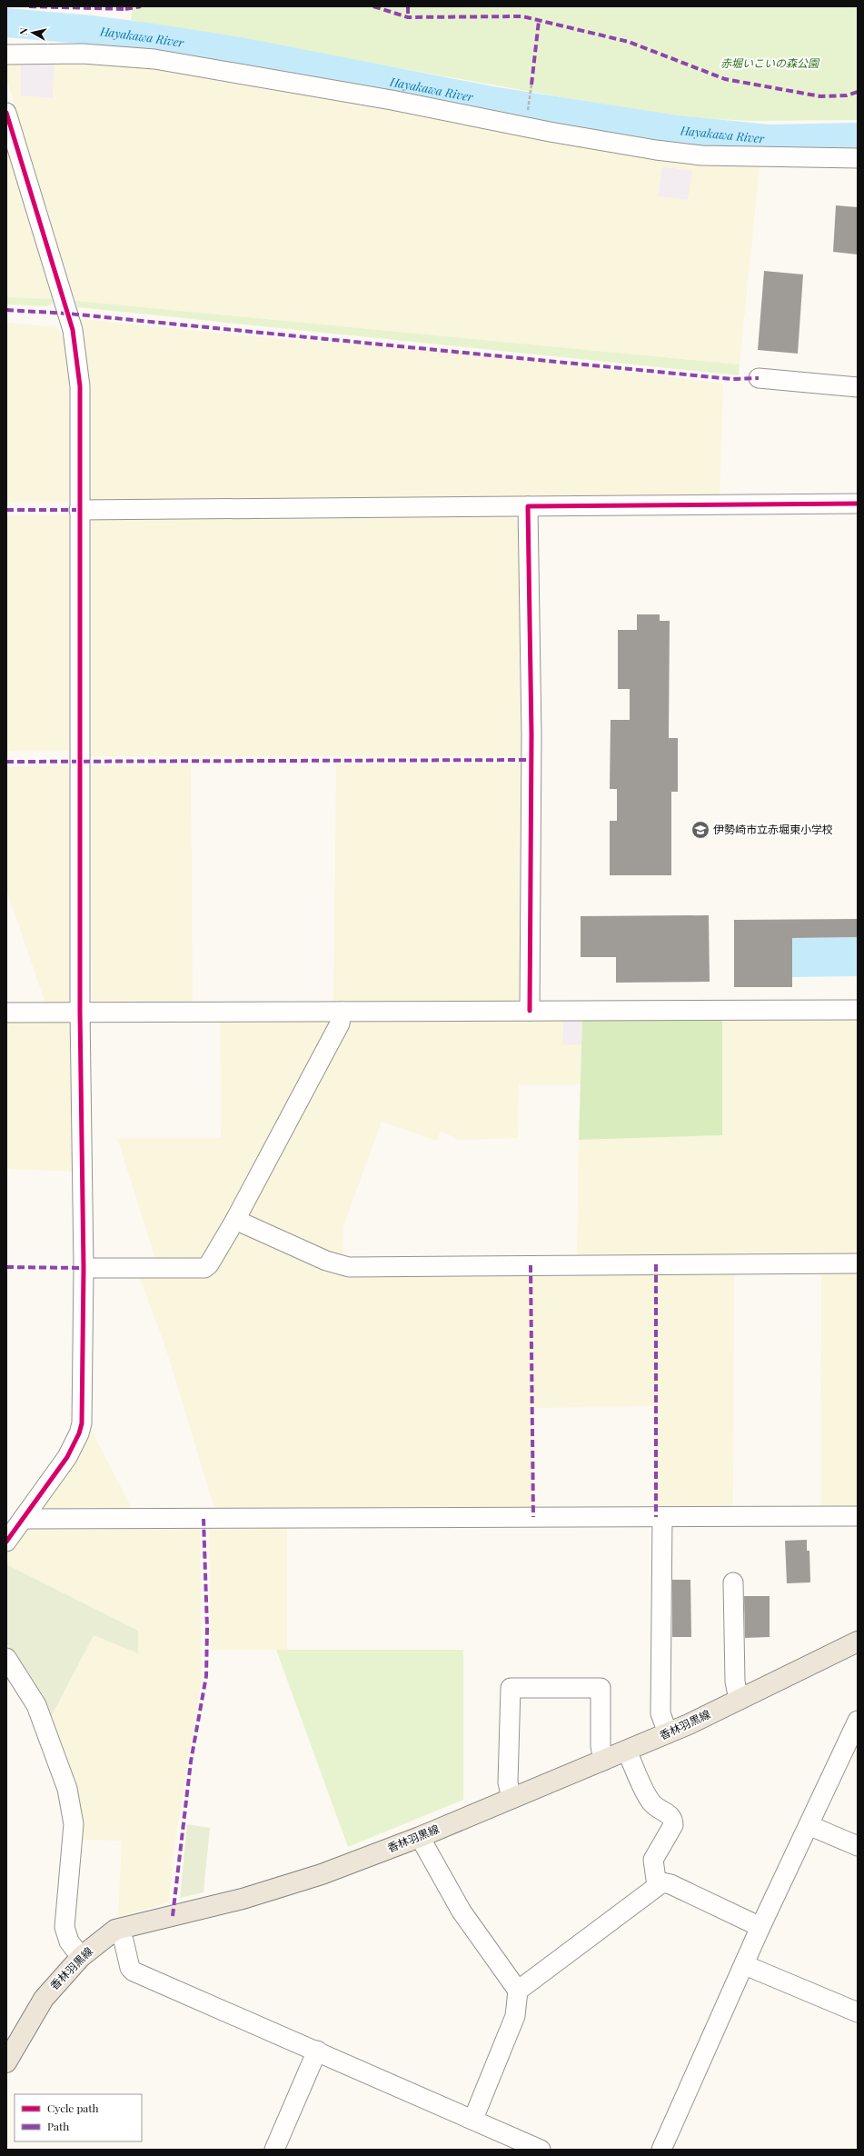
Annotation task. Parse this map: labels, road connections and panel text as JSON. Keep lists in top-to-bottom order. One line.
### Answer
{"streets":{"main road":["香林羽黒線"]},"water":["Hayakawa River"],"parks":["赤堀いこいの森公園"],"places":{"school or university":["伊勢崎市立赤堀東小学校"]},"legend":["Cycle path","Path"],"north":"left"}
